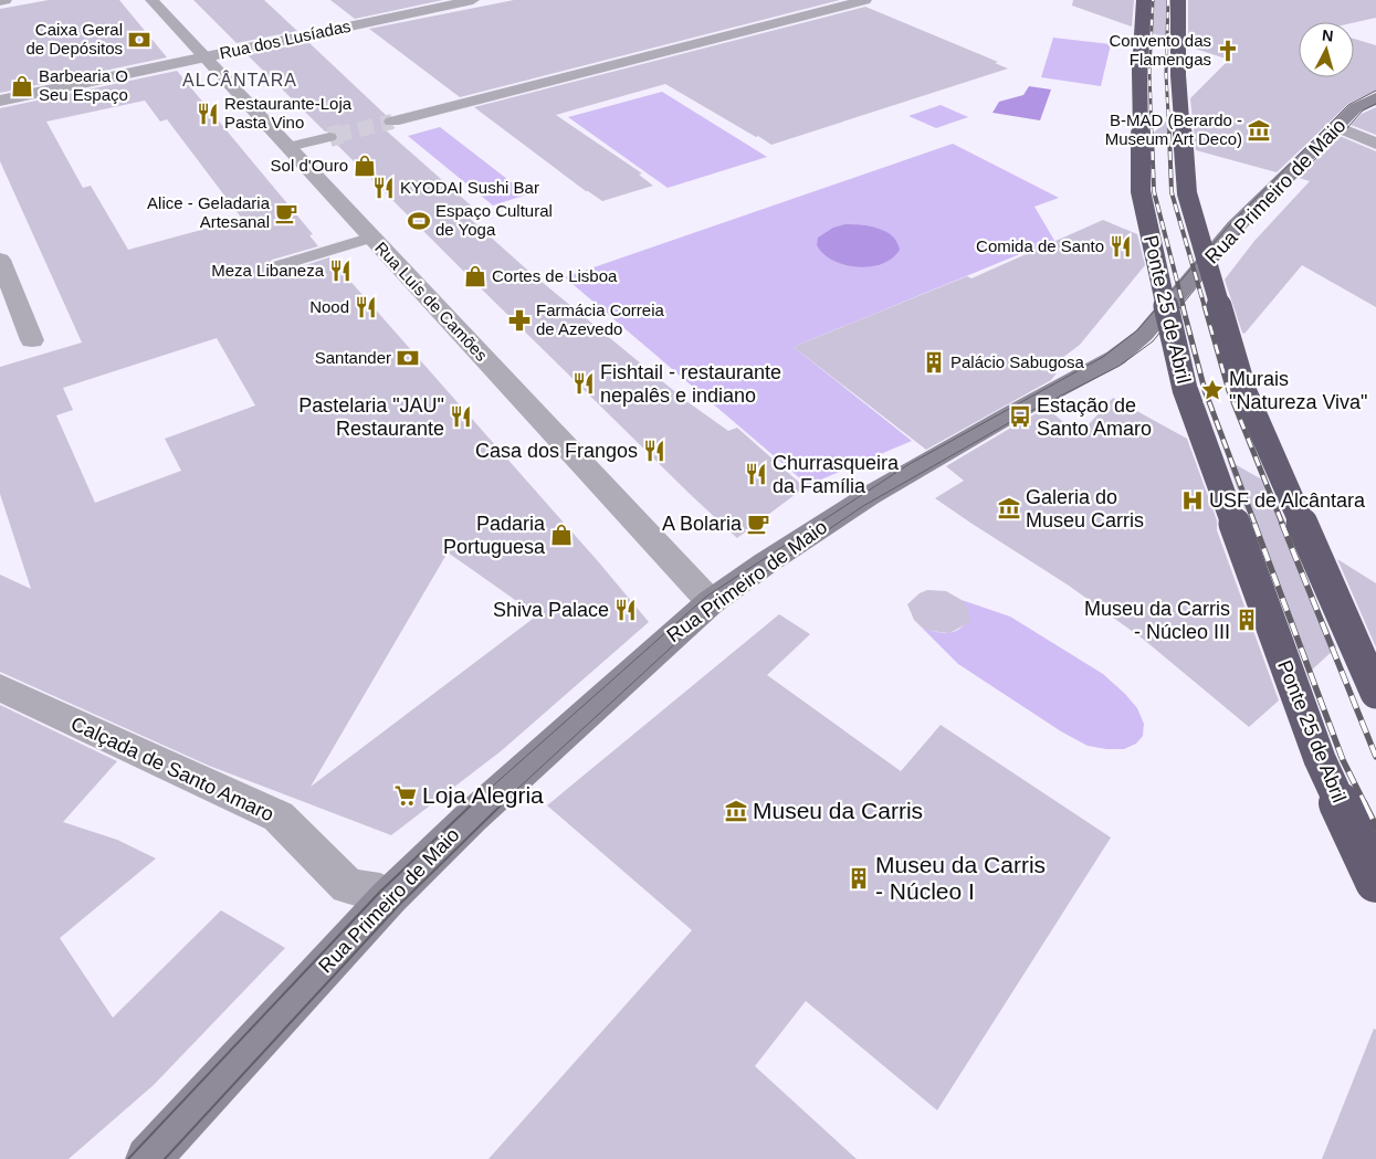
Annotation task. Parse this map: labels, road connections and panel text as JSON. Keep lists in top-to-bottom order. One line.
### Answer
{"streets":{"highway":["Ponte 25 de Abril"],"main road":["Rua Primeiro de Maio"],"street":["Rua dos Lusíadas","Rua Luís de Camões","Calçada de Santo Amaro"]},"crossings":[["Rua dos Lusíadas","Rua Luís de Camões"],["Rua Primeiro de Maio","Rua Luís de Camões"],["Rua Primeiro de Maio","Calçada de Santo Amaro"]],"districts":["ALCÂNTARA"],"places":{"bank":["Caixa Geral de Depósitos","Santander"],"church":["Convento das Flamengas"],"shop":["Barbearia O Seu Espaço","Sol d'Ouro","Cortes de Lisboa","Padaria Portuguesa"],"restaurant":["Restaurante-Loja Pasta Vino","KYODAI Sushi Bar","Comida de Santo","Meza Libaneza","Nood","Fishtail - restaurante nepalês e indiano","Pastelaria \"JAU\" Restaurante","Casa dos Frangos","Churrasqueira da Família","Shiva Palace"],"museum":["B-MAD (Berardo - Museum Art Deco)","Galeria do Museu Carris","Museu da Carris"],"cafe":["Alice - Geladaria Artesanal","A Bolaria"],"sports":["Espaço Cultural de Yoga"],"pharmacy":["Farmácia Correia de Azevedo"],"building":["Palácio Sabugosa","Museu da Carris - Núcleo III","Museu da Carris - Núcleo I"],"place":["Murais \"Natureza Viva\""],"bus stop":["Estação de Santo Amaro"],"hospital":["USF de Alcântara"],"supermarket":["Loja Alegria"]},"north":"top"}
